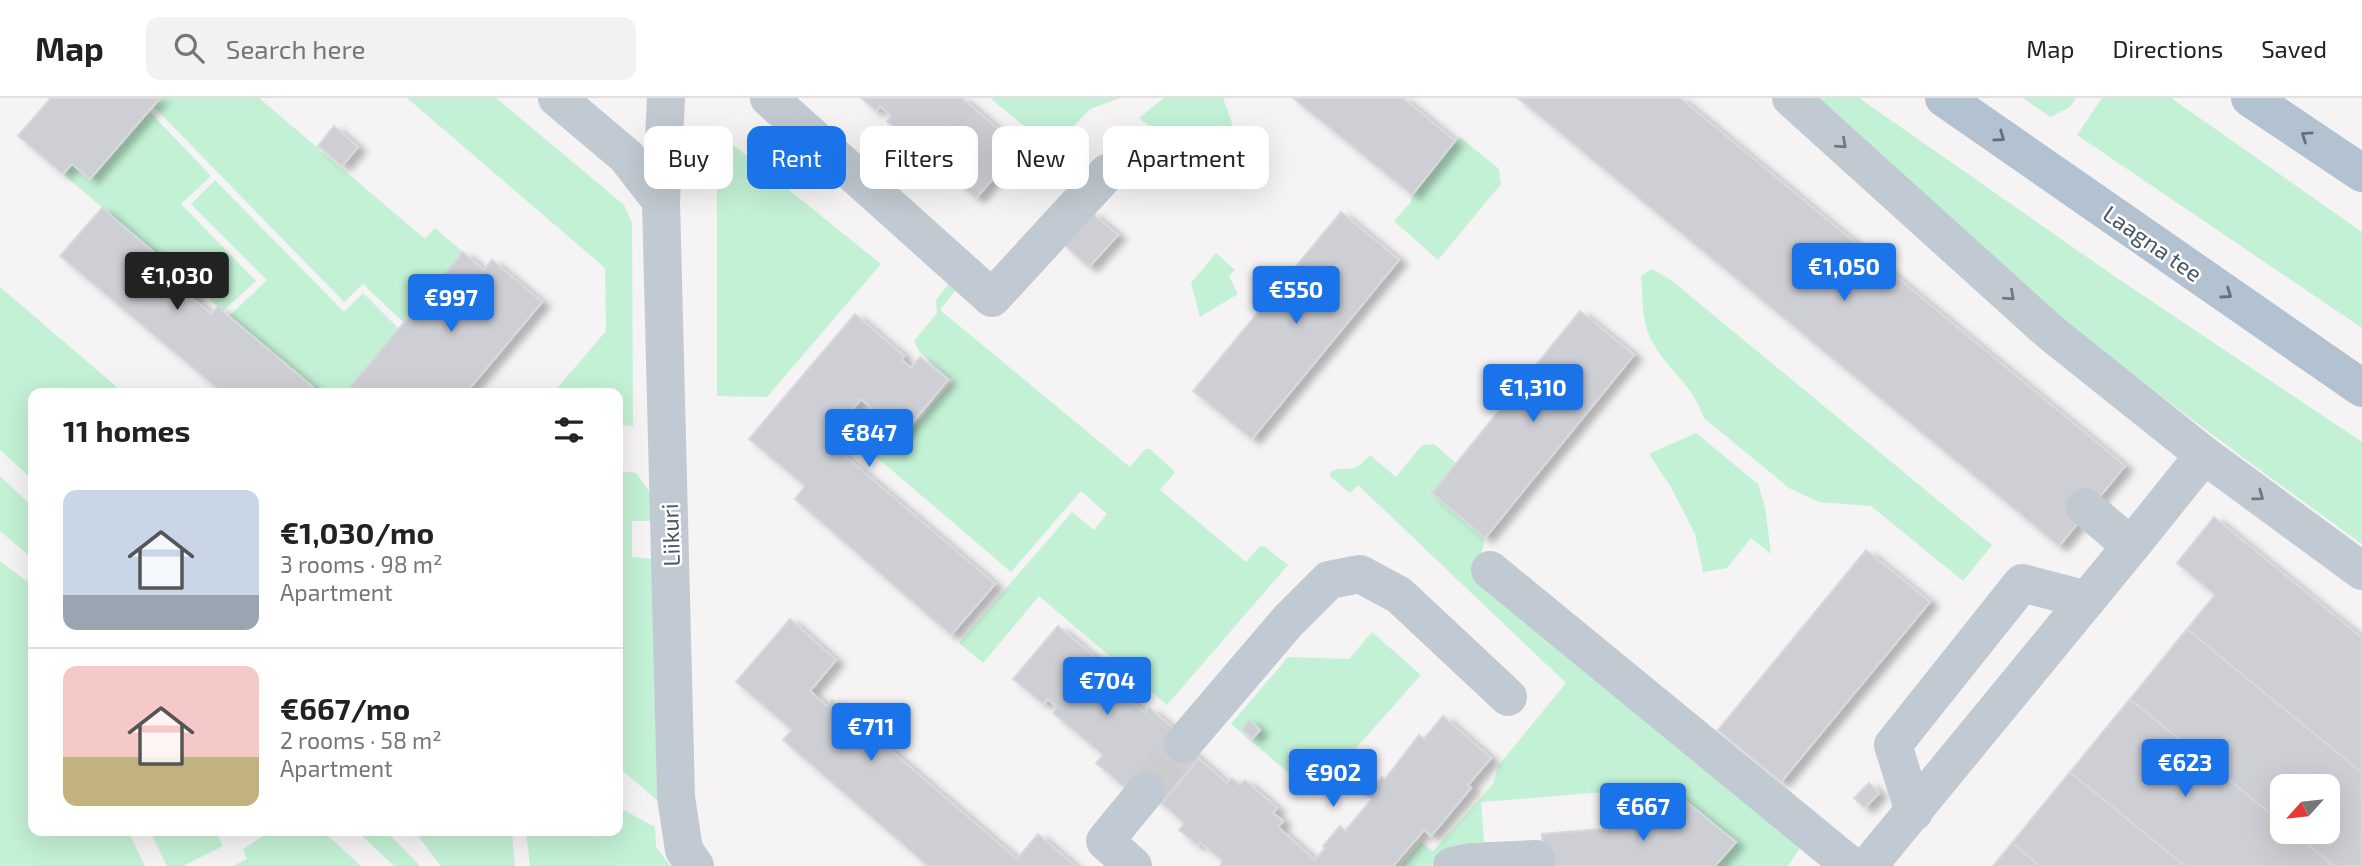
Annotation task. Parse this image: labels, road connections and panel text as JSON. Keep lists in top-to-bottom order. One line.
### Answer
{"streets":{"main road":["Laagna tee"],"street":["Liikuri"]},"one_way":["Laagna tee"],"north":"bottom left","page":{"header":"Map","search":"Search here","nav":["Map","Directions","Saved"],"chip":["Buy","Rent","Filters","New","Apartment"],"price":["€1,050","€1,030","€550","€997","€1,310","€847","€704","€711","€623","€902","€667"],"heading":"11 homes","list":[{"name":"€1,030/mo","note":"3 rooms · 98 m² · Apartment"},{"name":"€667/mo","note":"2 rooms · 58 m² · Apartment"}]}}
